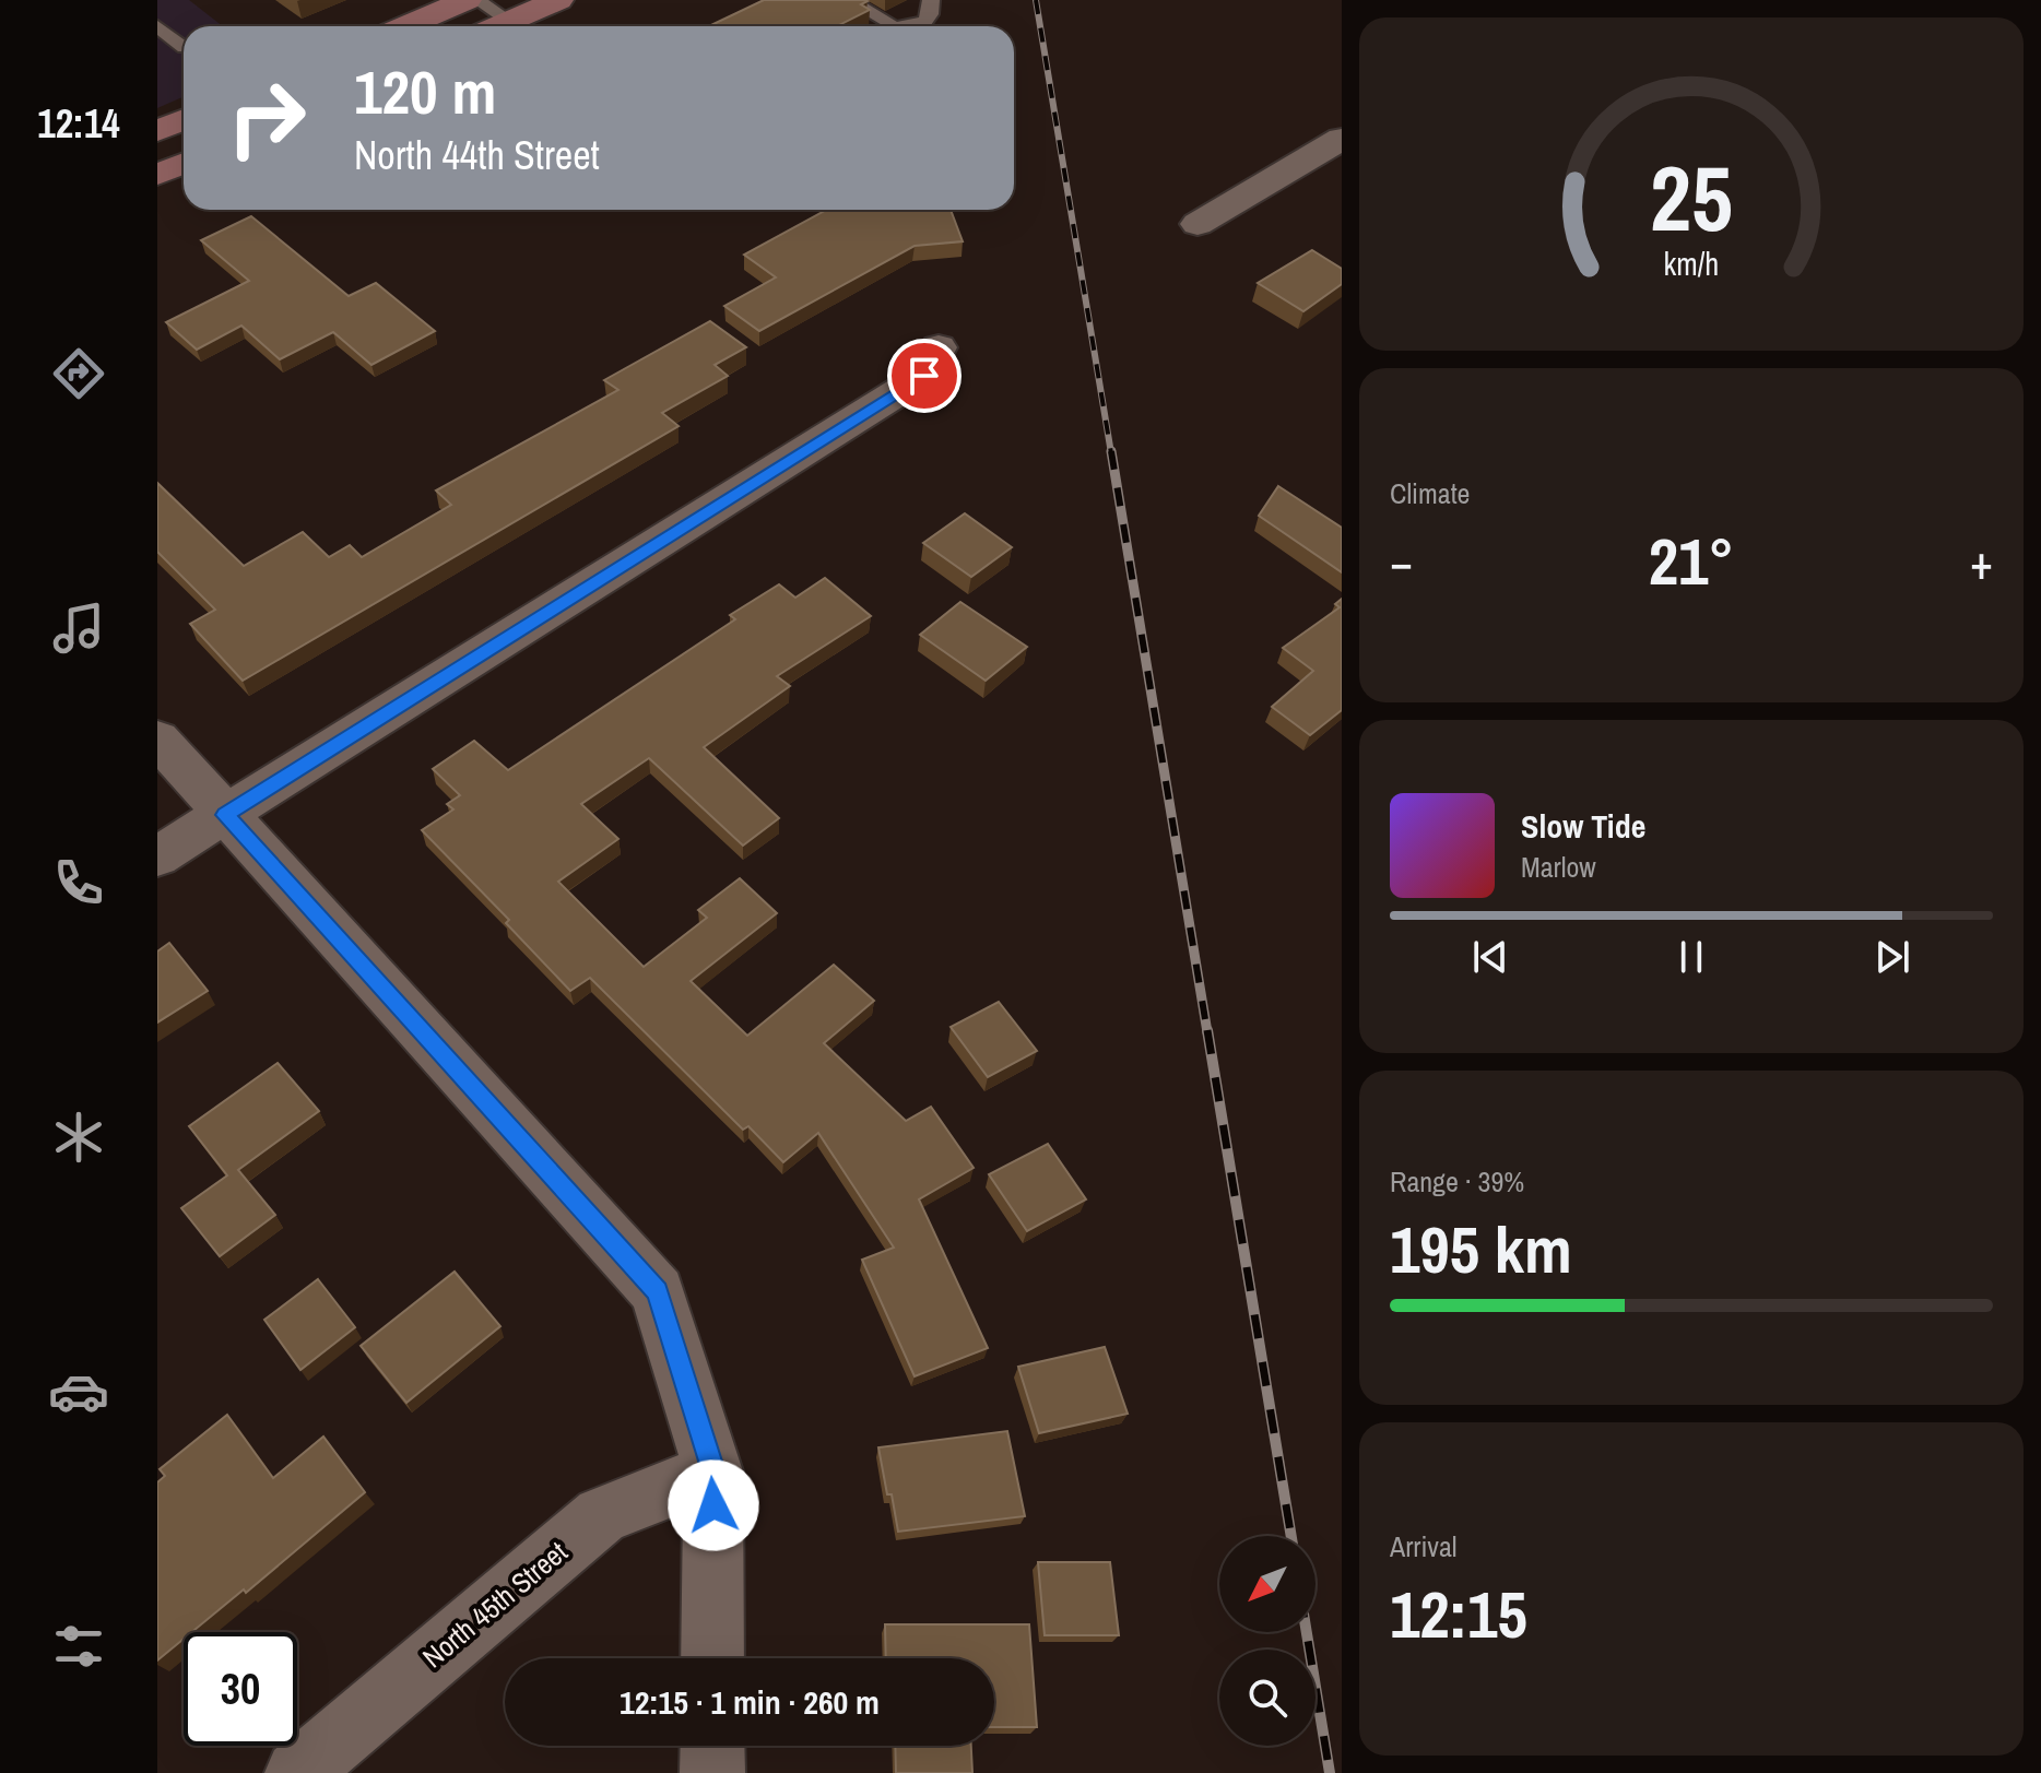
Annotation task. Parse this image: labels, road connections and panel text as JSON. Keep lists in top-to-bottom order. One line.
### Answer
{"streets":{"street":["North 45th Street"]},"north":"bottom left","page":{"tabs":"12:14","turn":["120 m","North 44th Street"],"tile":["Climate",["Range · 39%","195 km"],["Arrival","12:15"]],"heat":["−","21°","+"],"song":["Slow Tide","Marlow"],"limit":"30","trip":"12:15 · 1 min · 260 m","gauge":["25","km/h"]}}
